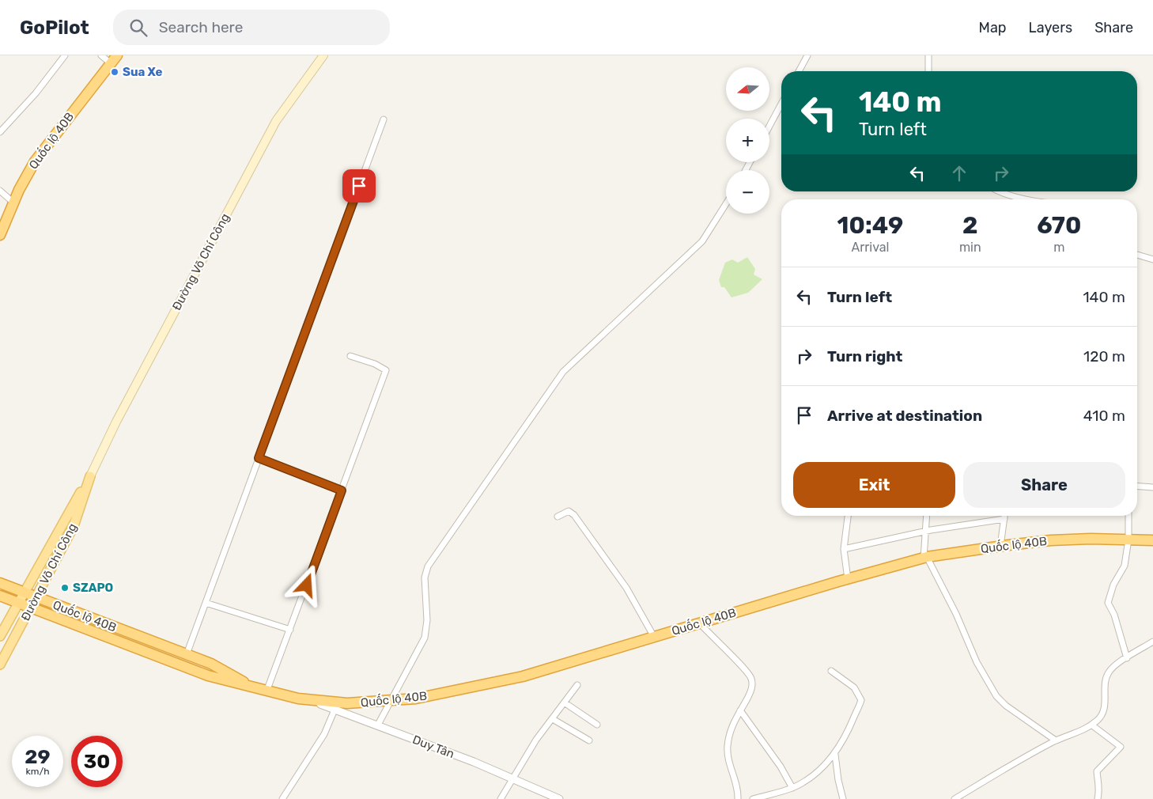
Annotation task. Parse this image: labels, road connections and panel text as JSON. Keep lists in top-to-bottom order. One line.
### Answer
{"streets":{"highway":["Quốc lộ 40B"],"main road":["Đường Võ Chí Công"],"street":["Duy Tân"]},"crossings":[["Quốc lộ 40B","Đường Võ Chí Công"],["Quốc lộ 40B","Duy Tân"]],"places":["Sua Xe","SZAPO"],"north":"left","page":{"header":"GoPilot","search":"Search here","nav":["Map","Layers","Share"],"map_buttons":["+","−"],"turn":["140 m","Turn left"],"eta":["10:49","Arrival","2","min","670","m"],"list":[{"name":"Turn left","value":"140 m"},{"name":"Turn right","value":"120 m"},{"name":"Arrive at destination","value":"410 m"}],"buttons":["Exit","Share"],"speed":"29 km/h","limit":"30"}}
